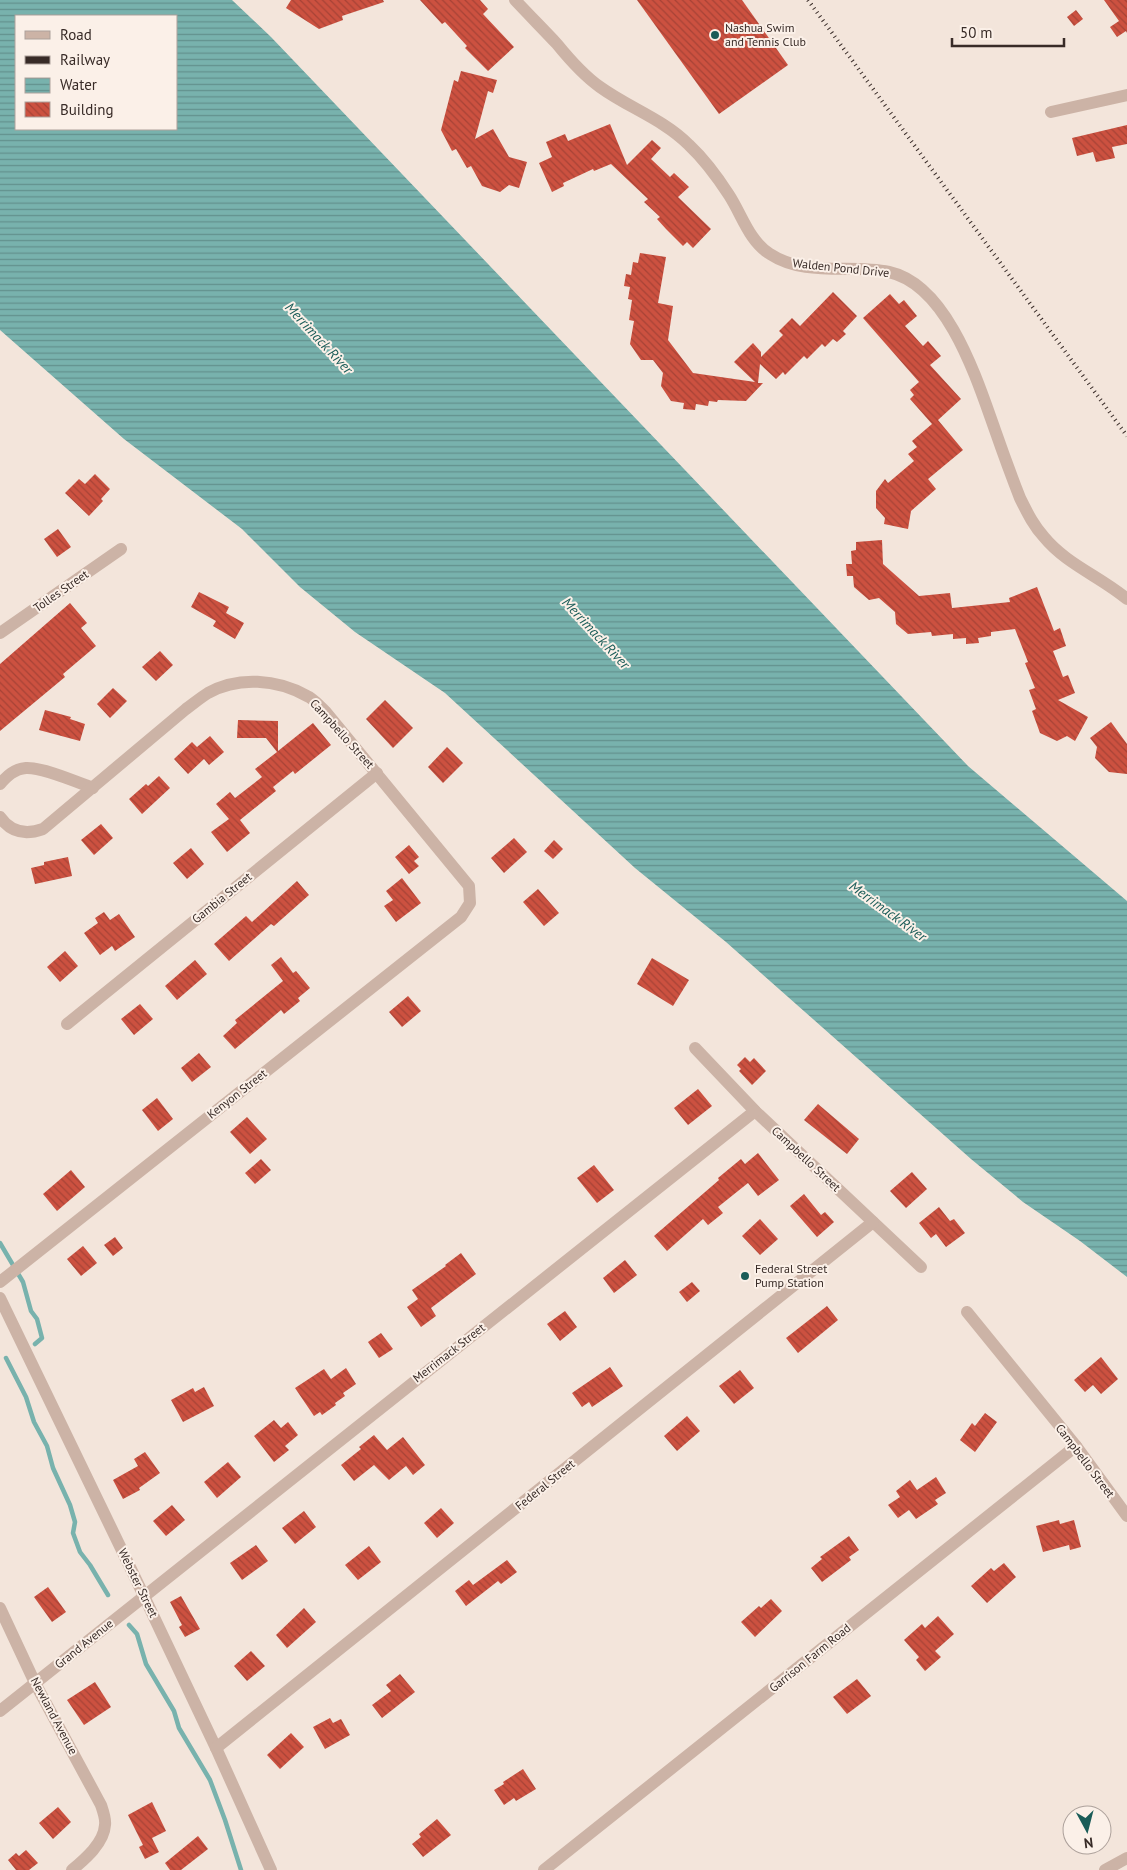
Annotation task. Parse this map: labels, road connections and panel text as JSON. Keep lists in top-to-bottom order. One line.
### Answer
{"streets":{"street":["Walden Pond Drive","Tolles Street","Campbello Street","Gambia Street","Kenyon Street","Merrimack Street","Federal Street","Webster Street","Grand Avenue","Garrison Farm Road","Newland Avenue"]},"crossings":[["Campbello Street","Gambia Street"],["Campbello Street","Kenyon Street"],["Campbello Street","Merrimack Street"],["Campbello Street","Federal Street"],["Campbello Street","Garrison Farm Road"],["Merrimack Street","Webster Street"],["Merrimack Street","Grand Avenue"],["Federal Street","Webster Street"],["Webster Street","Grand Avenue"],["Grand Avenue","Newland Avenue"]],"water":["Merrimack River"],"places":["Nashua Swim and Tennis Club","Federal Street Pump Station"],"legend":["Road","Railway","Water","Building"],"scale_bar":"50 m","north":"bottom"}
